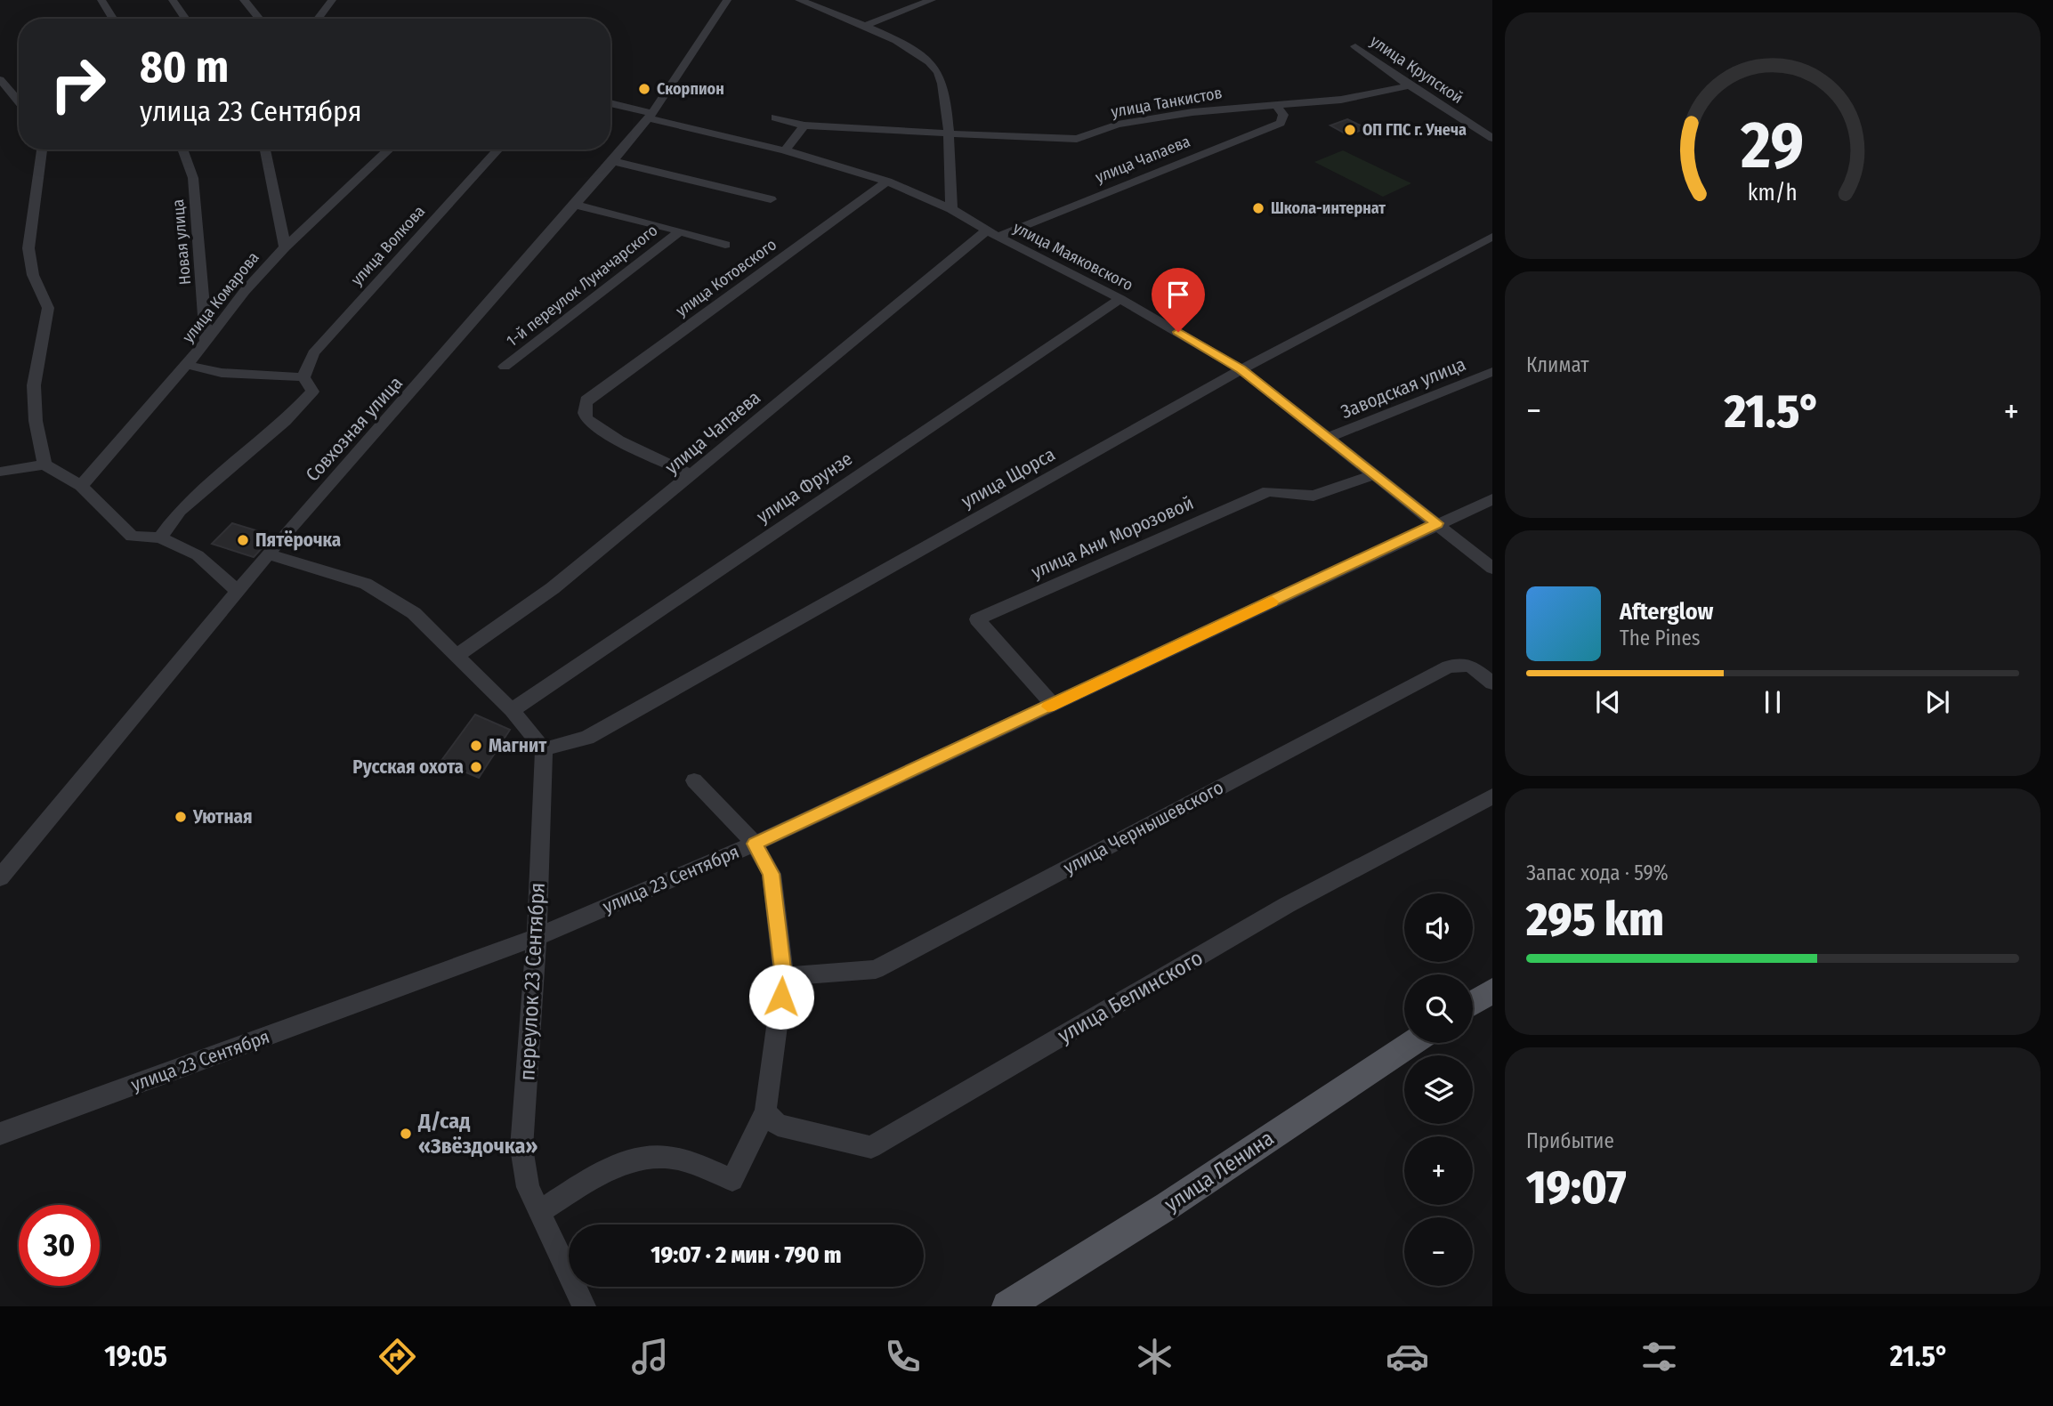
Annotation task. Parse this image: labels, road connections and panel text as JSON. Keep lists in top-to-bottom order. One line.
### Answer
{"streets":{"main road":["улица Ленина"],"street":["улица Крупской","улица Танкистов","улица Чапаева","Новая улица","улица Волкова","улица Маяковского","улица Котовского","1-й переулок Луначарского","улица Комарова","Заводская улица","Совхозная улица","улица Щорса","улица Фрунзе","улица Ани Морозовой","улица Чернышевского","улица 23 Сентября","переулок 23 Сентября","улица Белинского"]},"crossings":[["улица Крупской","улица Танкистов"],["улица Танкистов","улица Чапаева"],["улица Чапаева","улица Маяковского"],["улица Чапаева","улица Котовского"],["Новая улица","улица Комарова"],["улица Маяковского","улица Котовского"],["улица Маяковского","Заводская улица"],["улица Маяковского","Совхозная улица"],["улица Маяковского","улица Щорса"],["улица Маяковского","улица Фрунзе"],["улица Маяковского","улица Ани Морозовой"],["улица Маяковского","улица 23 Сентября"],["1-й переулок Луначарского","Совхозная улица"],["улица Щорса","переулок 23 Сентября"],["улица Ани Морозовой","улица 23 Сентября"],["улица 23 Сентября","переулок 23 Сентября"]],"places":["Скорпион","ОП ГПС г. Унеча","Школа-интернат","Пятёрочка","Магнит","Русская охота","Уютная","Д/сад «Звёздочка»"],"page":{"turn":["80 m","улица 23 Сентября"],"tile":["Климат",["Запас хода · 59%","295 km"],["Прибытие","19:07"]],"heat":["−","21.5°","+"],"song":["Afterglow","The Pines"],"map_buttons":["+","−"],"limit":"30","trip":"19:07 · 2 мин · 790 m","tabs":["19:05","21.5°"],"gauge":["29","km/h"]}}
